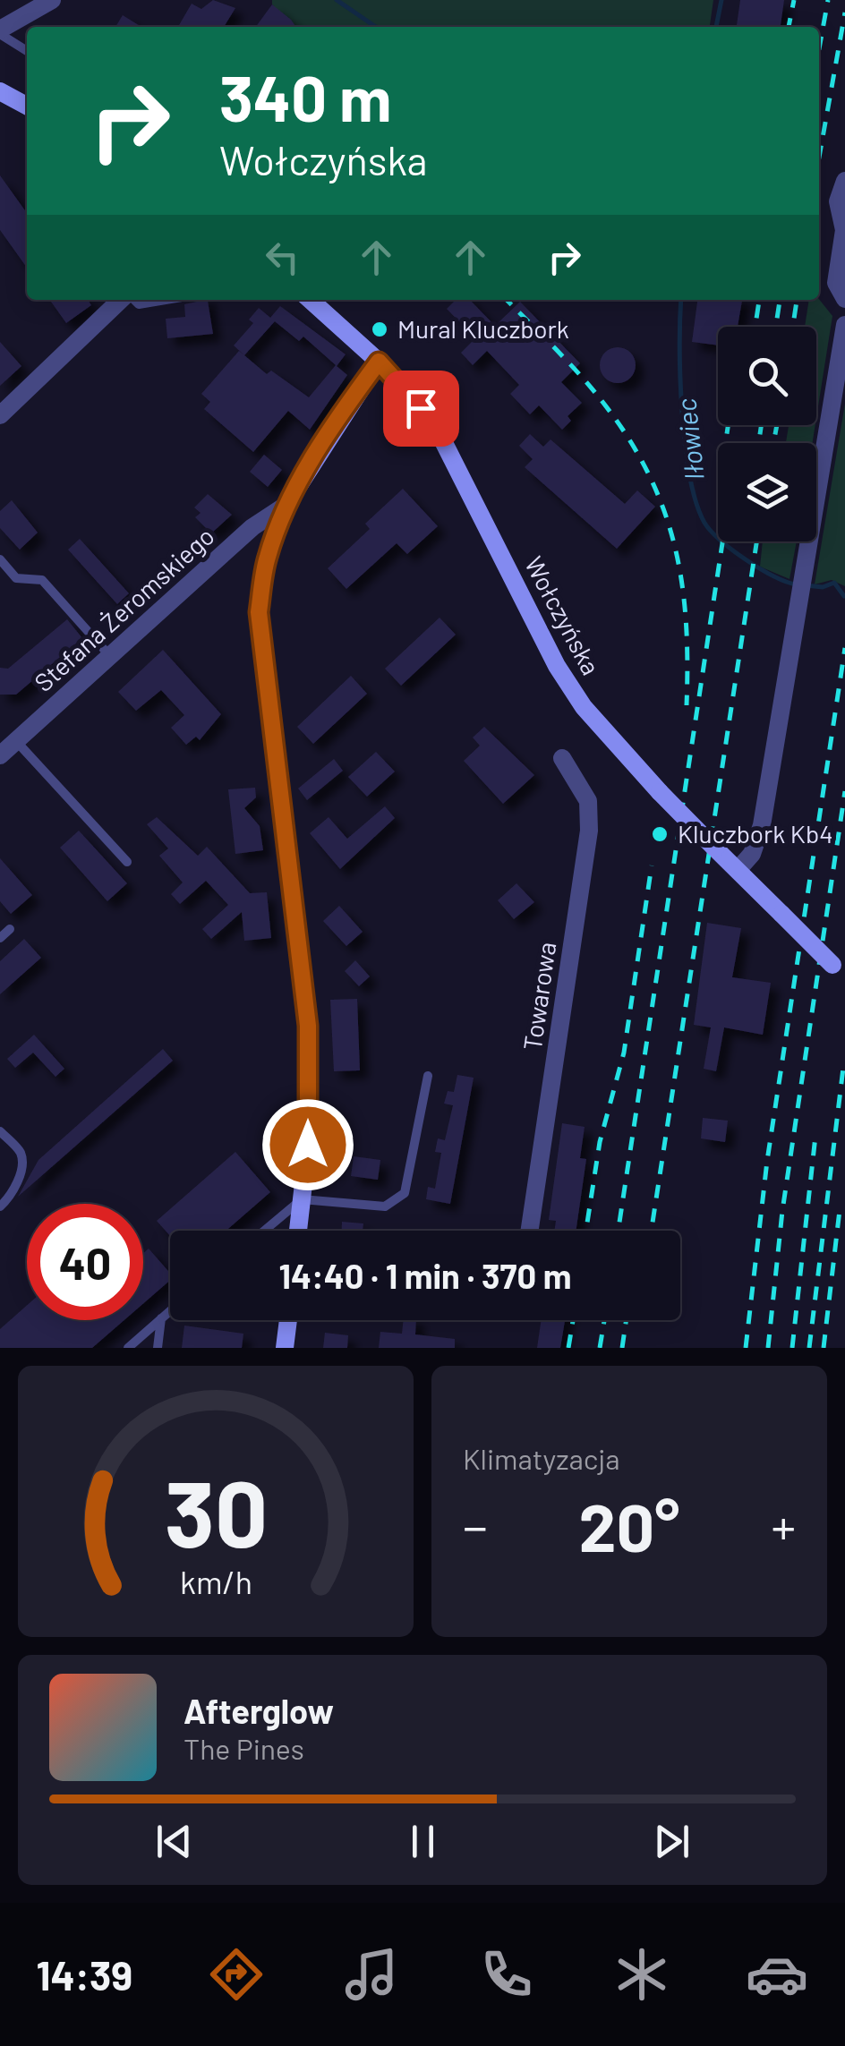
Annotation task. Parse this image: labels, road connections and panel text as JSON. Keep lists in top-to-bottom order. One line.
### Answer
{"streets":{"street":["Stefana Żeromskiego","Wołczyńska","Towarowa"]},"water":["Iłowiec"],"places":["Mural Kluczbork","Kluczbork Kb4"],"page":{"turn":["340 m","Wołczyńska"],"limit":"40","trip":"14:40 · 1 min · 370 m","tile":"Klimatyzacja","heat":["−","20°","+"],"song":["Afterglow","The Pines"],"tabs":"14:39","gauge":["30","km/h"]}}
